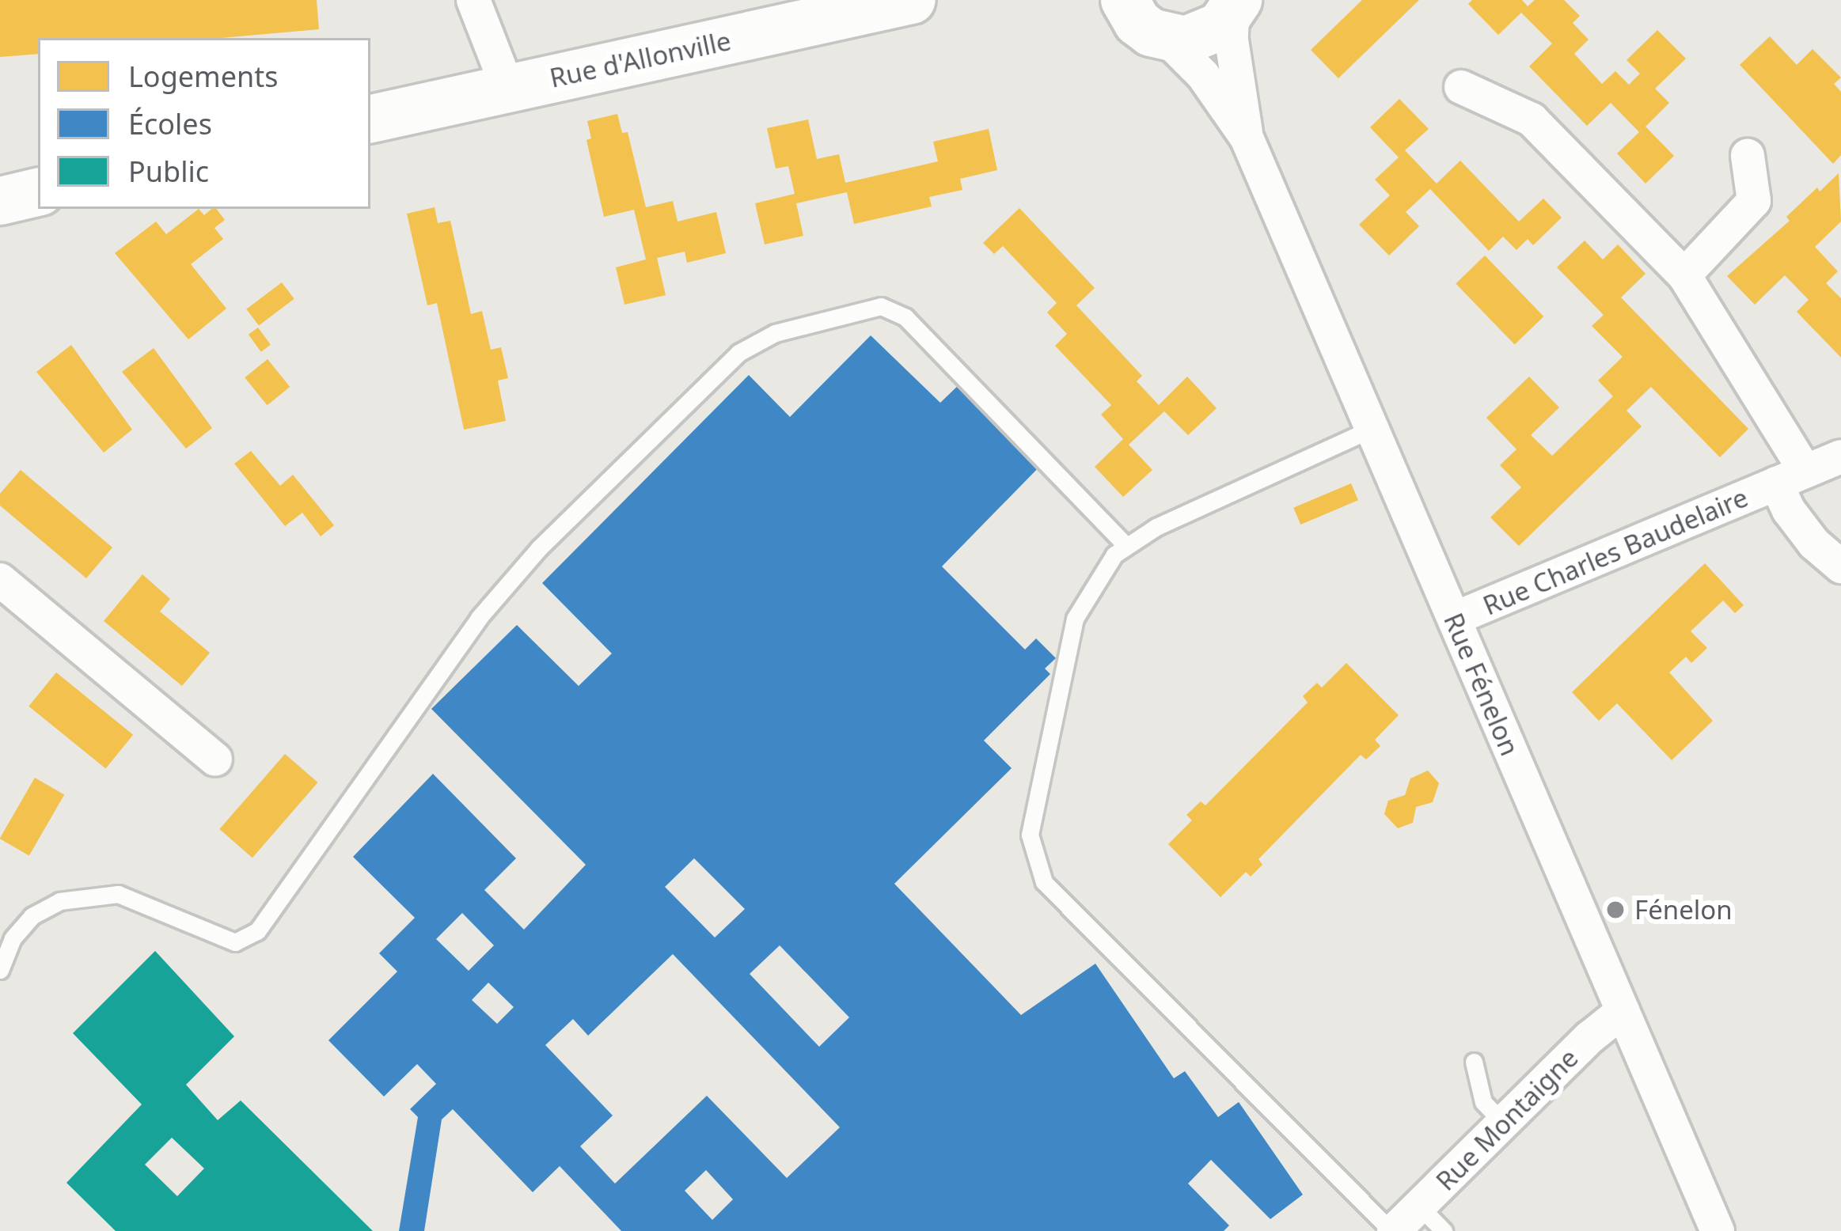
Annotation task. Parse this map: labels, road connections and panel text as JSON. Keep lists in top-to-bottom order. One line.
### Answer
{"streets":{"main road":["Rue d'Allonville"],"street":["Rue Charles Baudelaire","Rue Fénelon","Rue Montaigne"]},"crossings":[["Rue Charles Baudelaire","Rue Fénelon"],["Rue Fénelon","Rue Montaigne"]],"places":["Fénelon"],"legend":["Logements","Écoles","Public"]}
